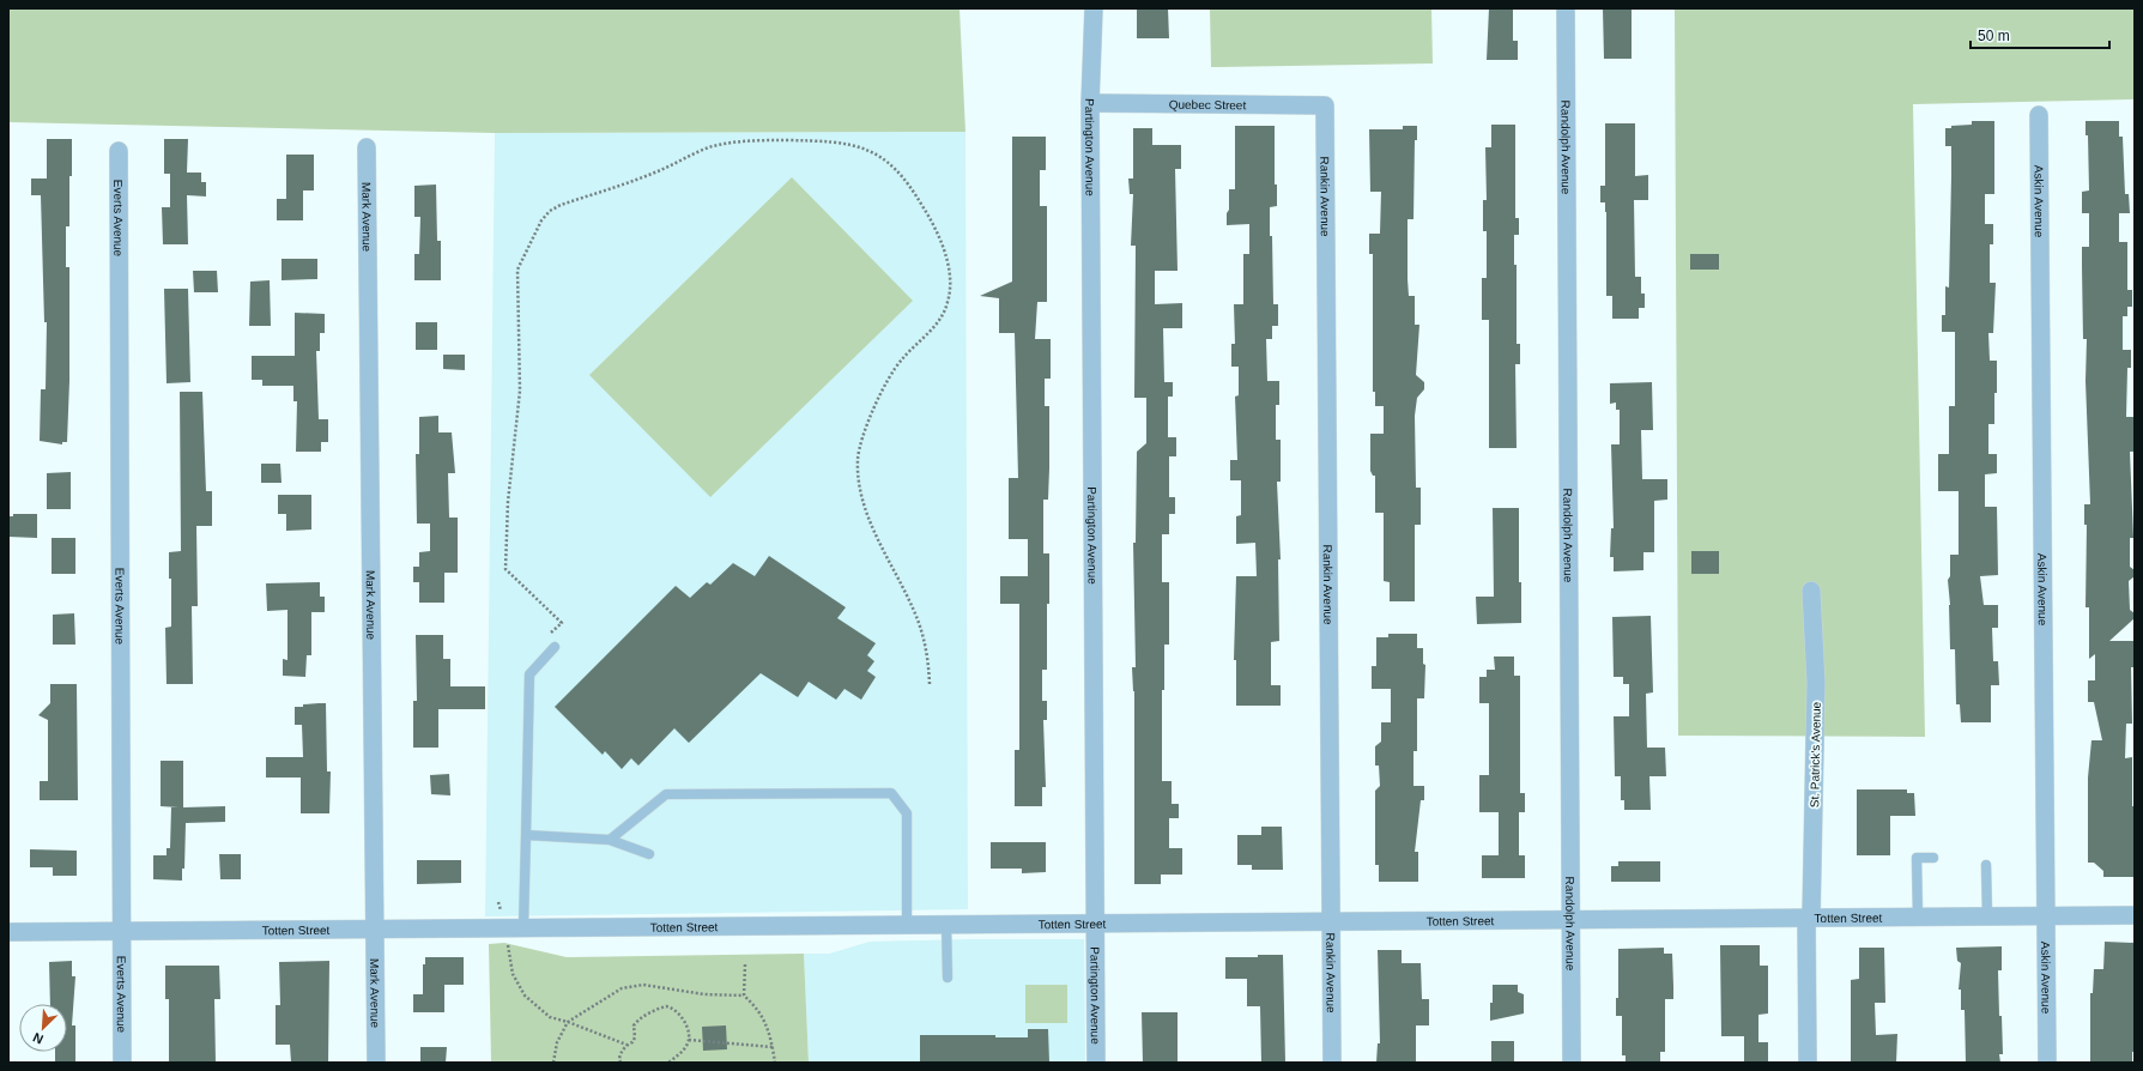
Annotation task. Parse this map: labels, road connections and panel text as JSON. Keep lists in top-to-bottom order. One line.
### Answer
{"streets":{"street":["Quebec Street","Partington Avenue","Randolph Avenue","Rankin Avenue","Askin Avenue","Mark Avenue","Everts Avenue","St. Patrick's Avenue","Totten Street"]},"crossings":[["Quebec Street","Partington Avenue"],["Quebec Street","Rankin Avenue"],["Partington Avenue","Totten Street"],["Randolph Avenue","Totten Street"],["Rankin Avenue","Totten Street"],["Askin Avenue","Totten Street"],["Mark Avenue","Totten Street"],["Everts Avenue","Totten Street"],["St. Patrick's Avenue","Totten Street"]],"scale_bar":"50 m","north":"bottom left"}
